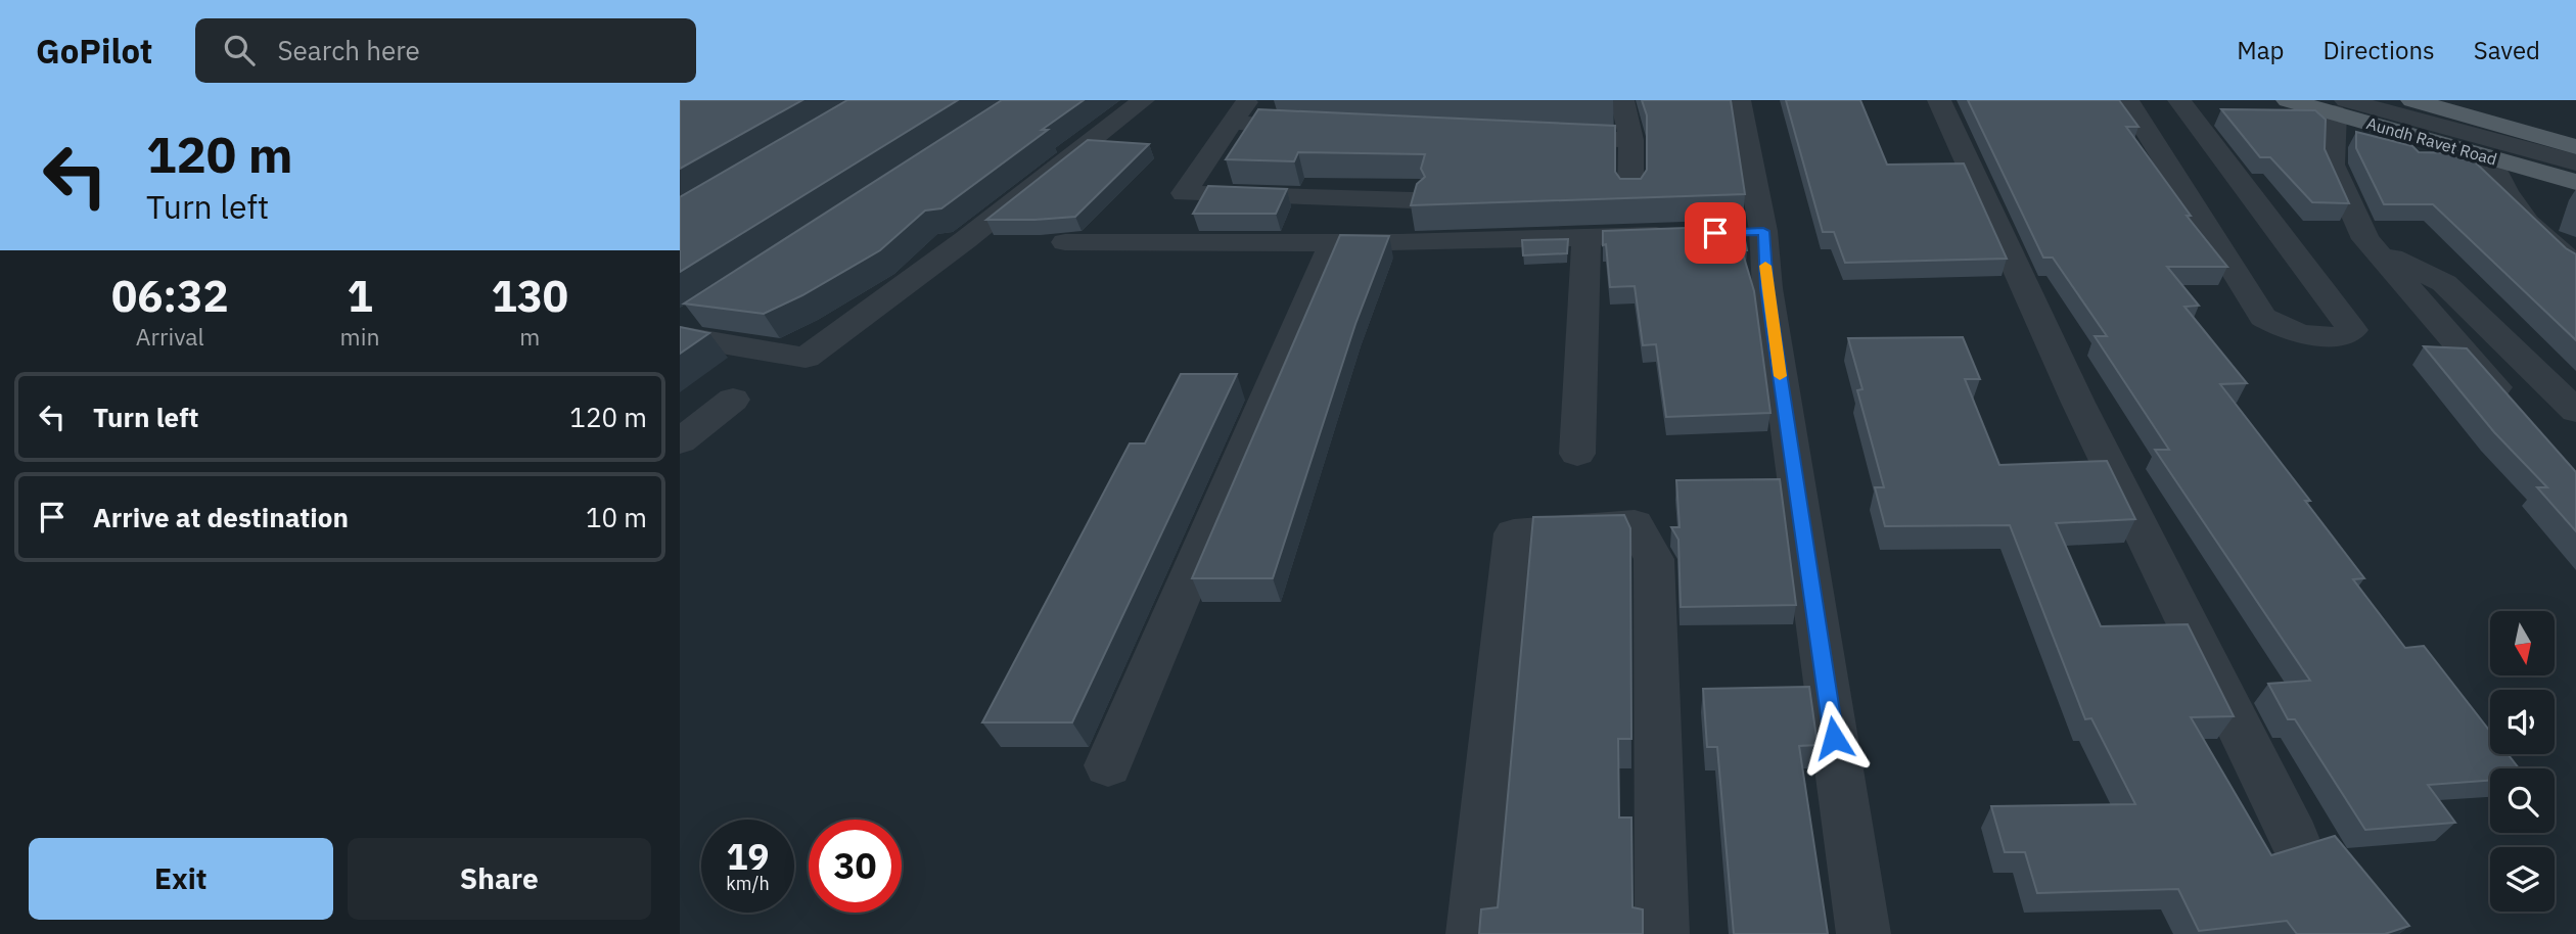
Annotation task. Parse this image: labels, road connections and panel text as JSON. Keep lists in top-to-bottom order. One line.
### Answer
{"streets":{"main road":["Aundh Ravet Road"]},"north":"bottom","page":{"header":"GoPilot","search":"Search here","nav":["Map","Directions","Saved"],"turn":["120 m","Turn left"],"eta":["06:32","Arrival","1","min","130","m"],"list":[{"name":"Turn left","value":"120 m"},{"name":"Arrive at destination","value":"10 m"}],"speed":"19 km/h","limit":"30","buttons":["Exit","Share"]}}
